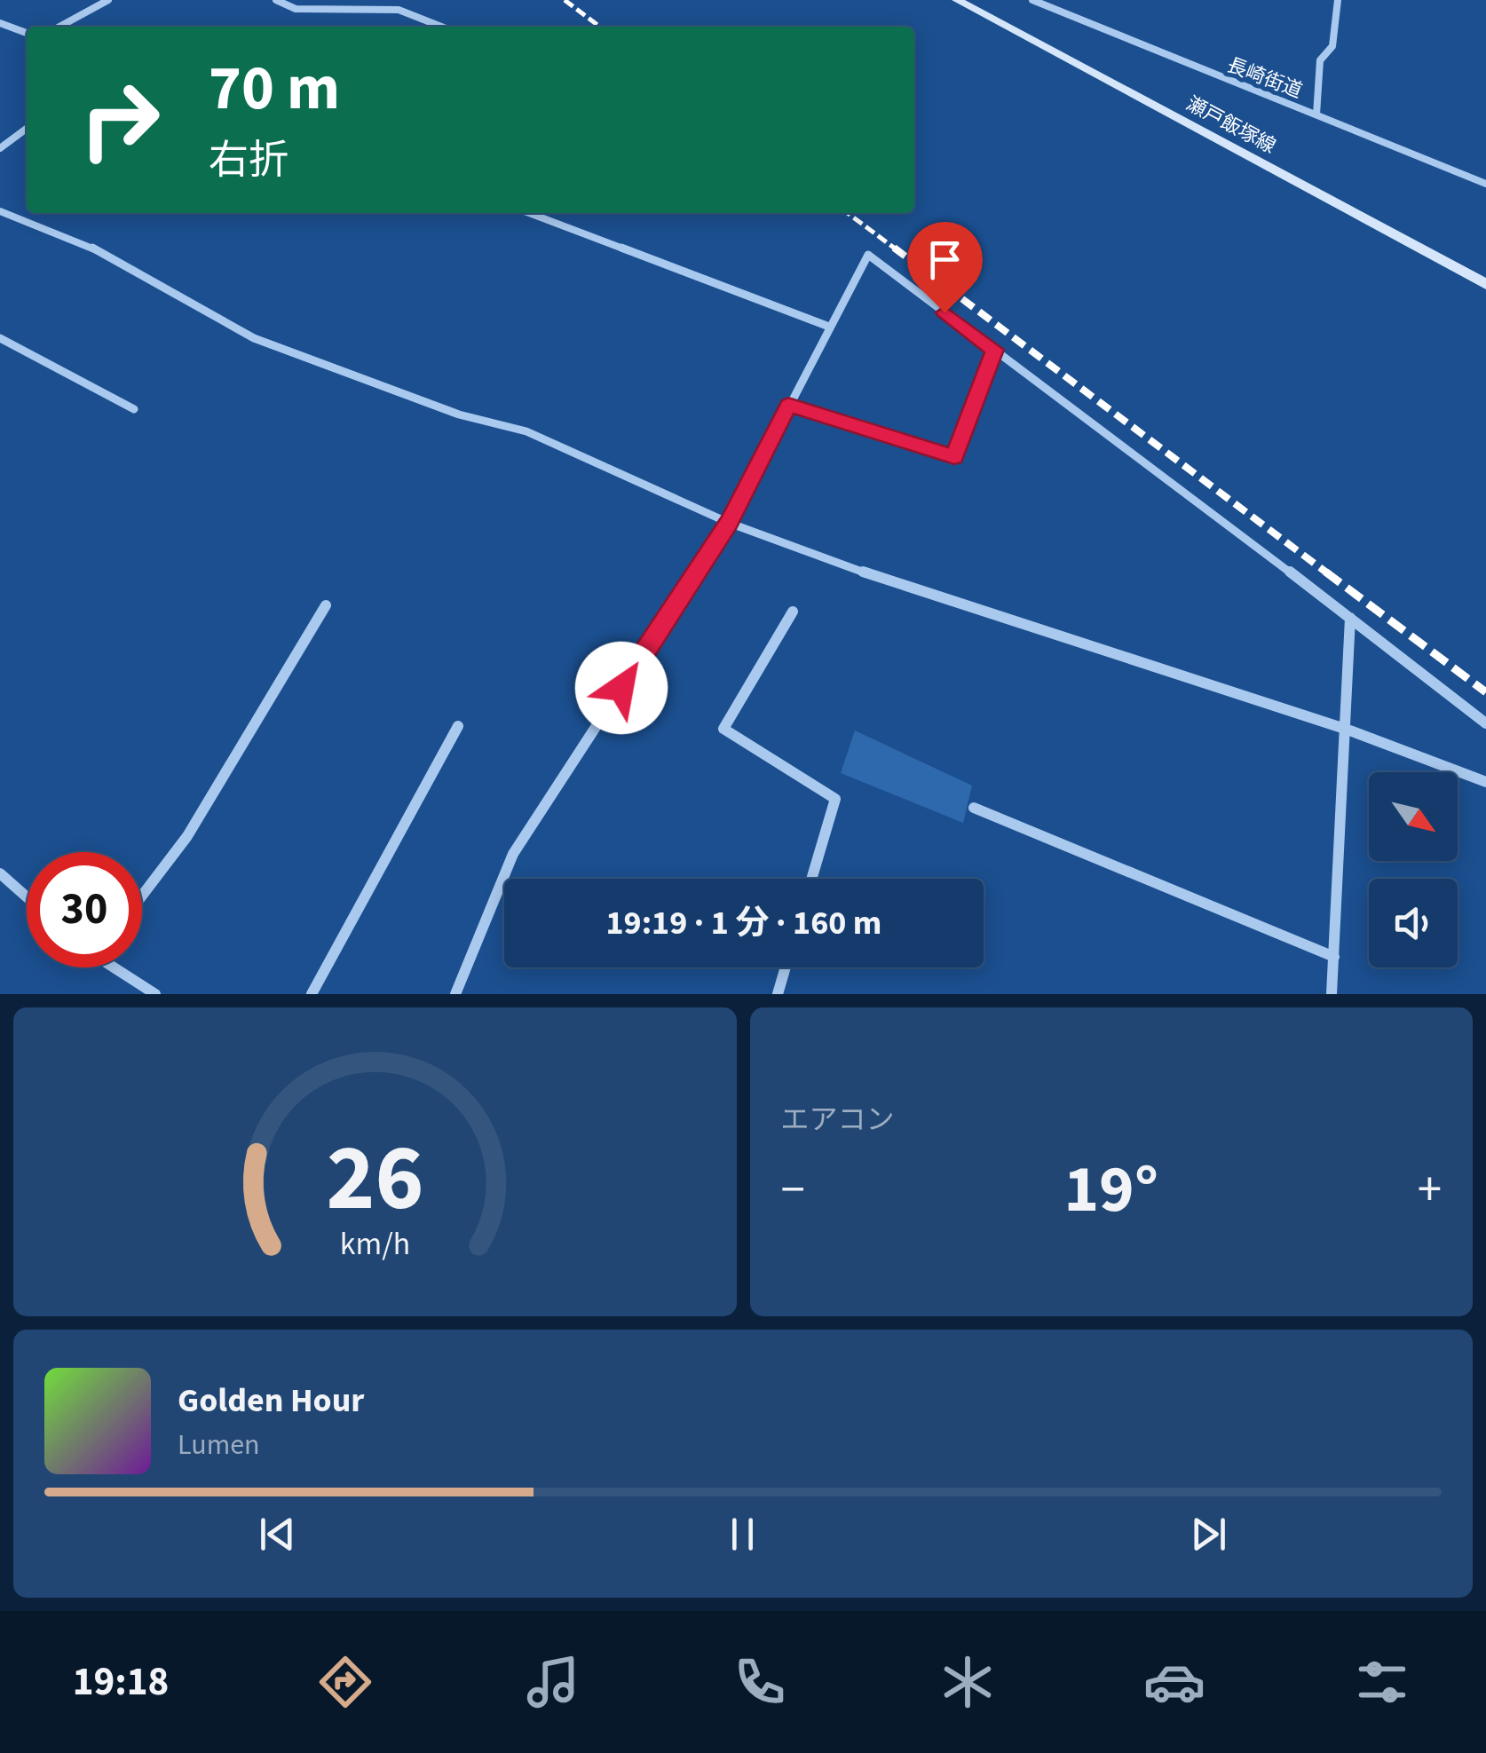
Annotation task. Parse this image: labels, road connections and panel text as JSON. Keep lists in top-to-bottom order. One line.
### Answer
{"streets":{"main road":["瀬戸飯塚線"],"street":["長崎街道"]},"north":"bottom right","page":{"turn":["70 m","右折"],"limit":"30","trip":"19:19 · 1 分 · 160 m","tile":"エアコン","heat":["−","19°","+"],"song":["Golden Hour","Lumen"],"tabs":"19:18","gauge":["26","km/h"]}}
